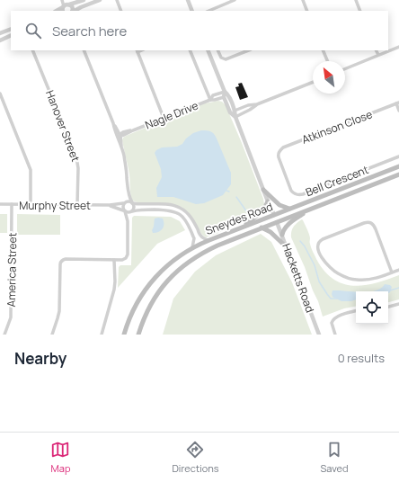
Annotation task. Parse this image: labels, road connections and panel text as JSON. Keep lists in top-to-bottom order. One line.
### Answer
{"streets":{"main road":["Sneydes Road"],"street":["Nagle Drive","Hanover Street","Atkinson Close","Bell Crescent","Murphy Street","America Street","Hacketts Road"]},"crossings":[["Hanover Street","Murphy Street"],["Atkinson Close","Bell Crescent"],["Murphy Street","America Street"],["Sneydes Road","Hacketts Road"]],"north":"top left","page":{"search":"Search here","heading":["Nearby","0 results"],"nav":["Map","Directions","Saved"]}}
